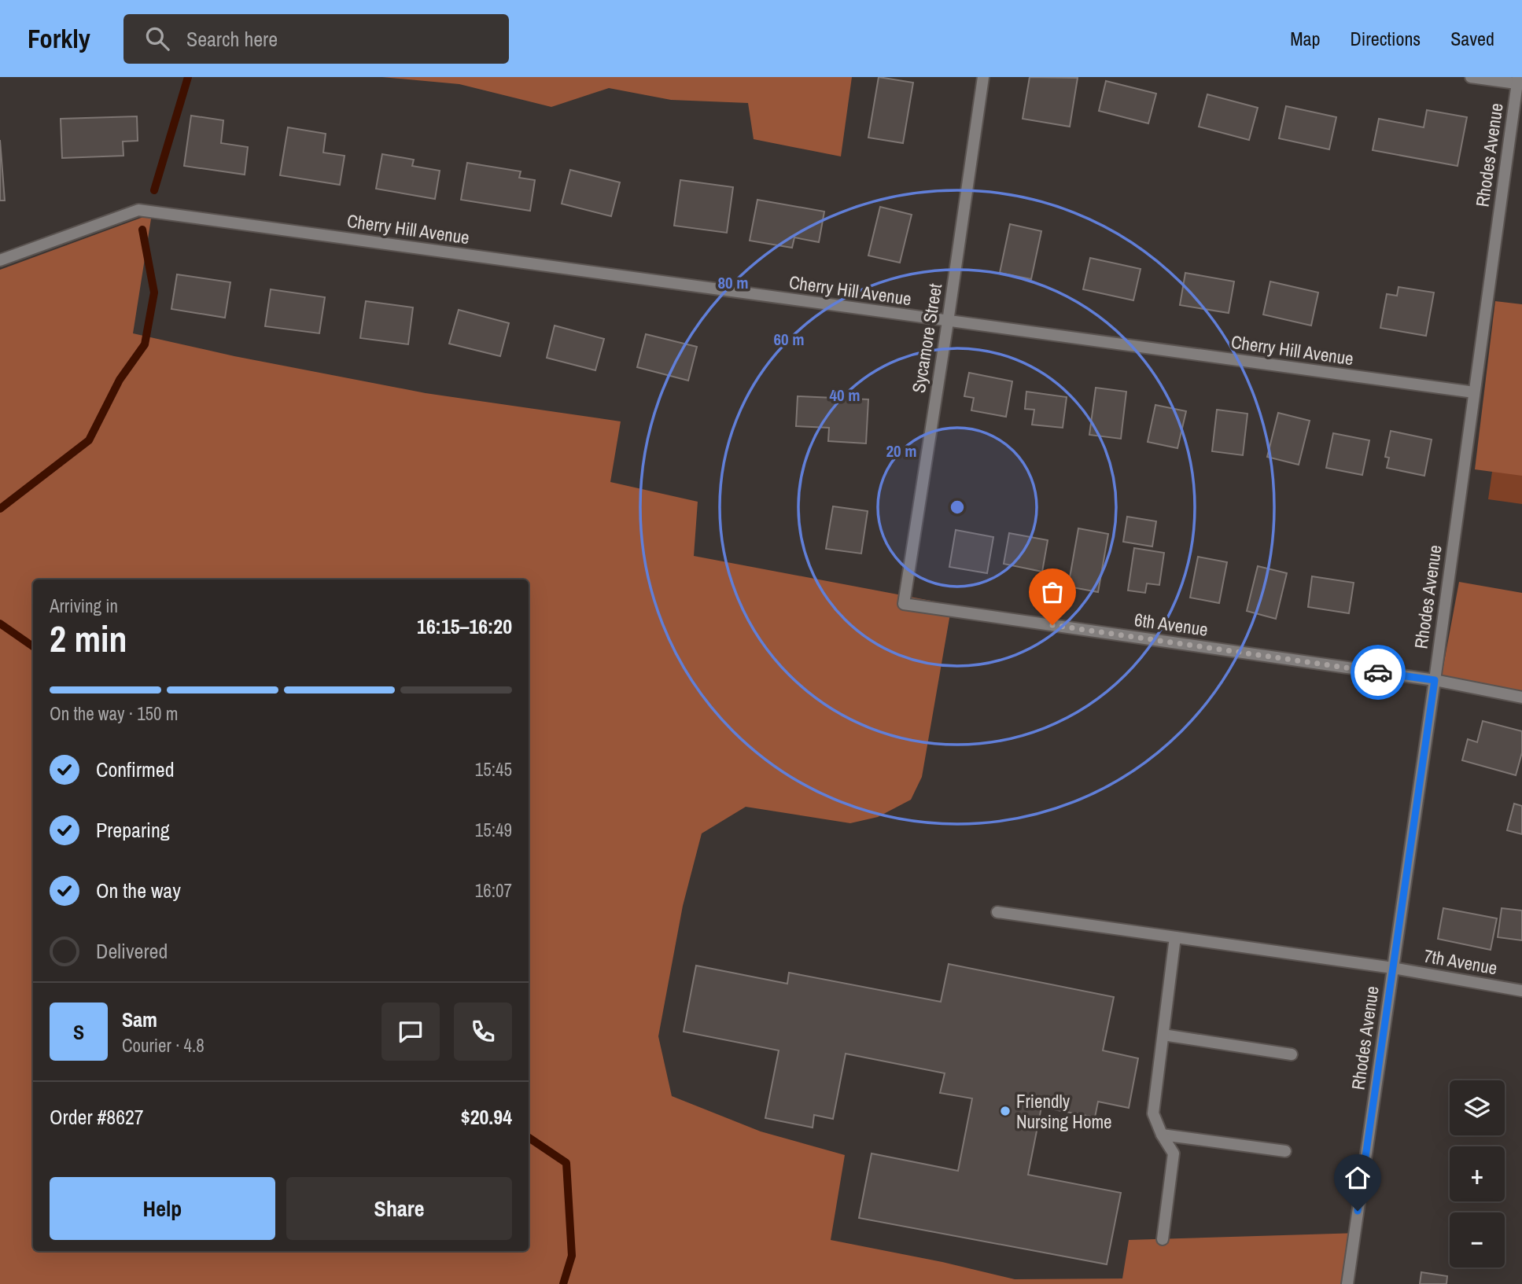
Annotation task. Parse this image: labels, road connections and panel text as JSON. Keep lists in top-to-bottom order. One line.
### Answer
{"streets":{"street":["Rhodes Avenue","Cherry Hill Avenue","Sycamore Street","6th Avenue","7th Avenue"]},"crossings":[["Rhodes Avenue","Cherry Hill Avenue"],["Rhodes Avenue","6th Avenue"],["Rhodes Avenue","7th Avenue"],["Cherry Hill Avenue","Sycamore Street"],["Sycamore Street","6th Avenue"]],"places":["Friendly Nursing Home"],"page":{"header":"Forkly","search":"Search here","nav":["Map","Directions","Saved"],"heading":["2 min","Arriving in","16:15–16:20"],"panel":["Sam","Courier · 4.8","Order #8627","$20.94"],"bar":"On the way · 150 m","list":[["Confirmed","15:45"],["Preparing","15:49"],["On the way","16:07"],"Delivered"],"round":"S","map_buttons":["+","−"],"buttons":["Help","Share"]},"rings":["80 m","60 m","40 m","20 m"]}
